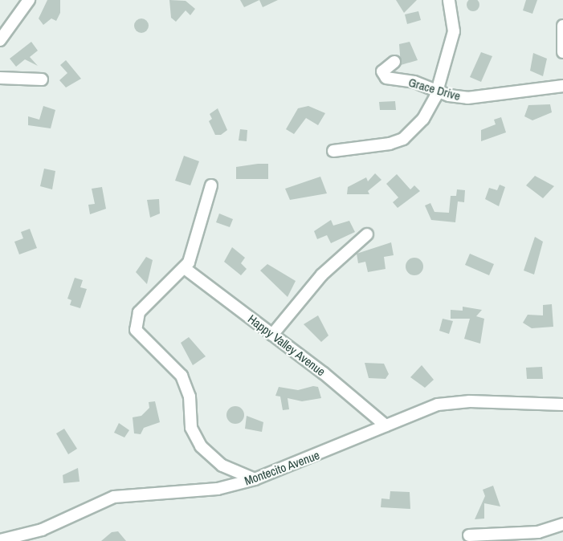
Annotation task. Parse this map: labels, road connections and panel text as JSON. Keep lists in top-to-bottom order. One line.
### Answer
{"streets":{"street":["Grace Drive","Happy Valley Avenue","Montecito Avenue"]},"crossings":[["Happy Valley Avenue","Montecito Avenue"]]}
